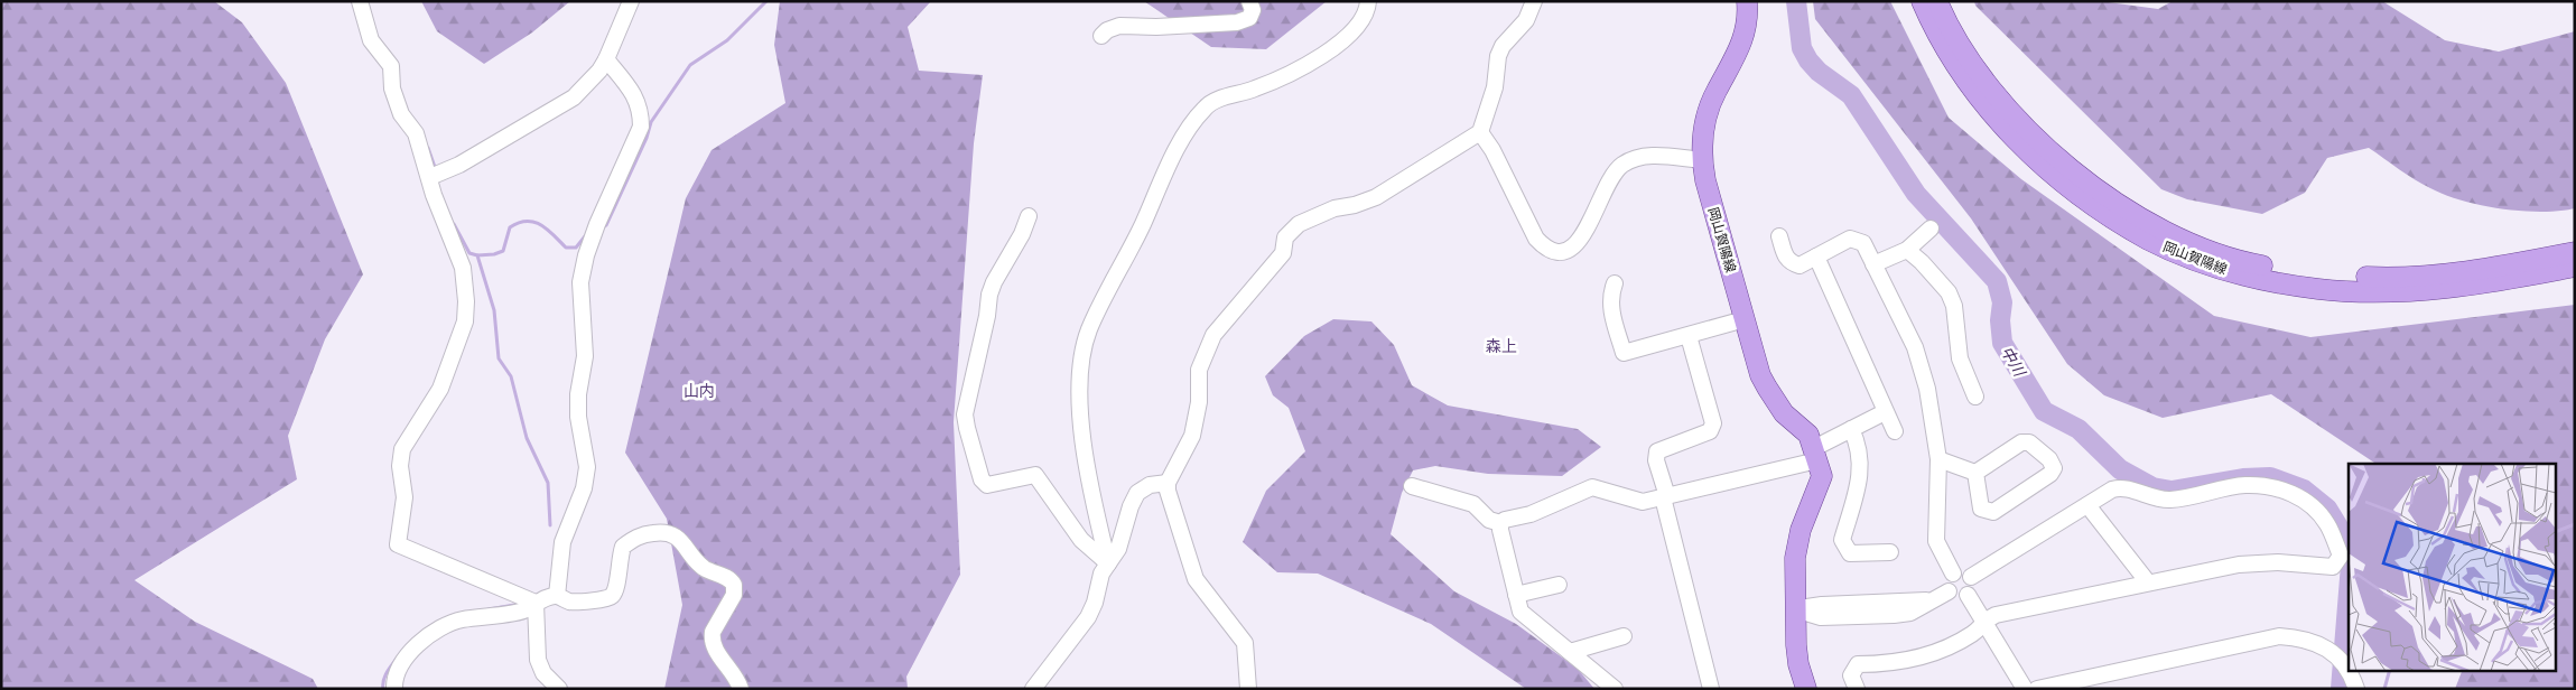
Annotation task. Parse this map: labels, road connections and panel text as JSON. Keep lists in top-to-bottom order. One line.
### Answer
{"streets":{"main road":["岡山賀陽線"]},"districts":["森上","山内"],"water":["中川"]}
